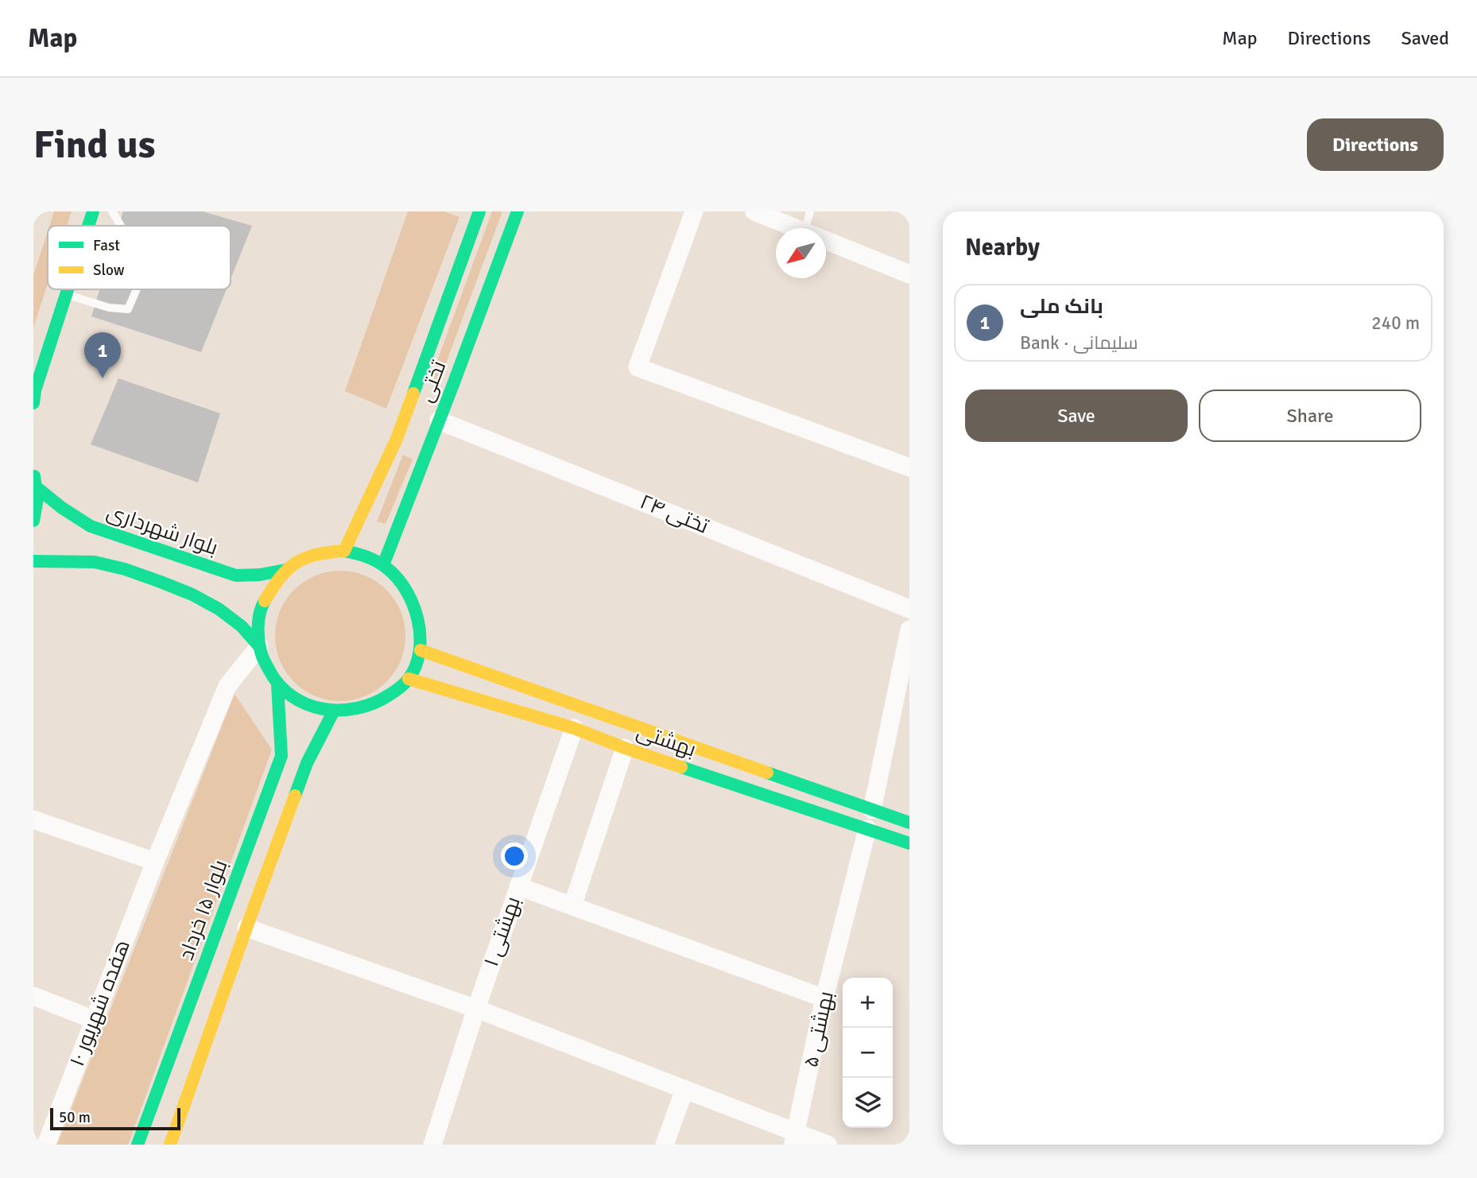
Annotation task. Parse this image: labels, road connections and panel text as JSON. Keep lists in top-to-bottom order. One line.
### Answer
{"streets":{"main road":["تختی","بلوار شهرداری","بهشتی","بلوار ۱۵ خرداد"],"street":["تختی ۲۴","بهشتی ۱","هفده شهریور ۱۰","بهشتی ۵"]},"crossings":[["تختی","تختی ۲۴"],["تختی","بلوار شهرداری"],["تختی","بهشتی"],["تختی","بلوار ۱۵ خرداد"],["تختی","هفده شهریور ۱۰"],["بلوار شهرداری","بهشتی"],["بلوار شهرداری","بلوار ۱۵ خرداد"],["بلوار شهرداری","هفده شهریور ۱۰"],["بهشتی","بلوار ۱۵ خرداد"],["بهشتی","بهشتی ۱"],["بهشتی","هفده شهریور ۱۰"],["بهشتی","بهشتی ۵"],["بلوار ۱۵ خرداد","هفده شهریور ۱۰"]],"legend":["Fast","Slow"],"scale_bar":"50 m","north":"bottom left","page":{"header":"Map","nav":["Map","Directions","Saved"],"buttons":["Directions",["Save","Share"]],"title":"Find us","heading":"Nearby","list":[{"mark":"1","name":"بانک ملی","note":"Bank · سلیمانی","value":"240 m"}],"pins":"1","map_buttons":["+","−"],"scale":"50 m"}}
